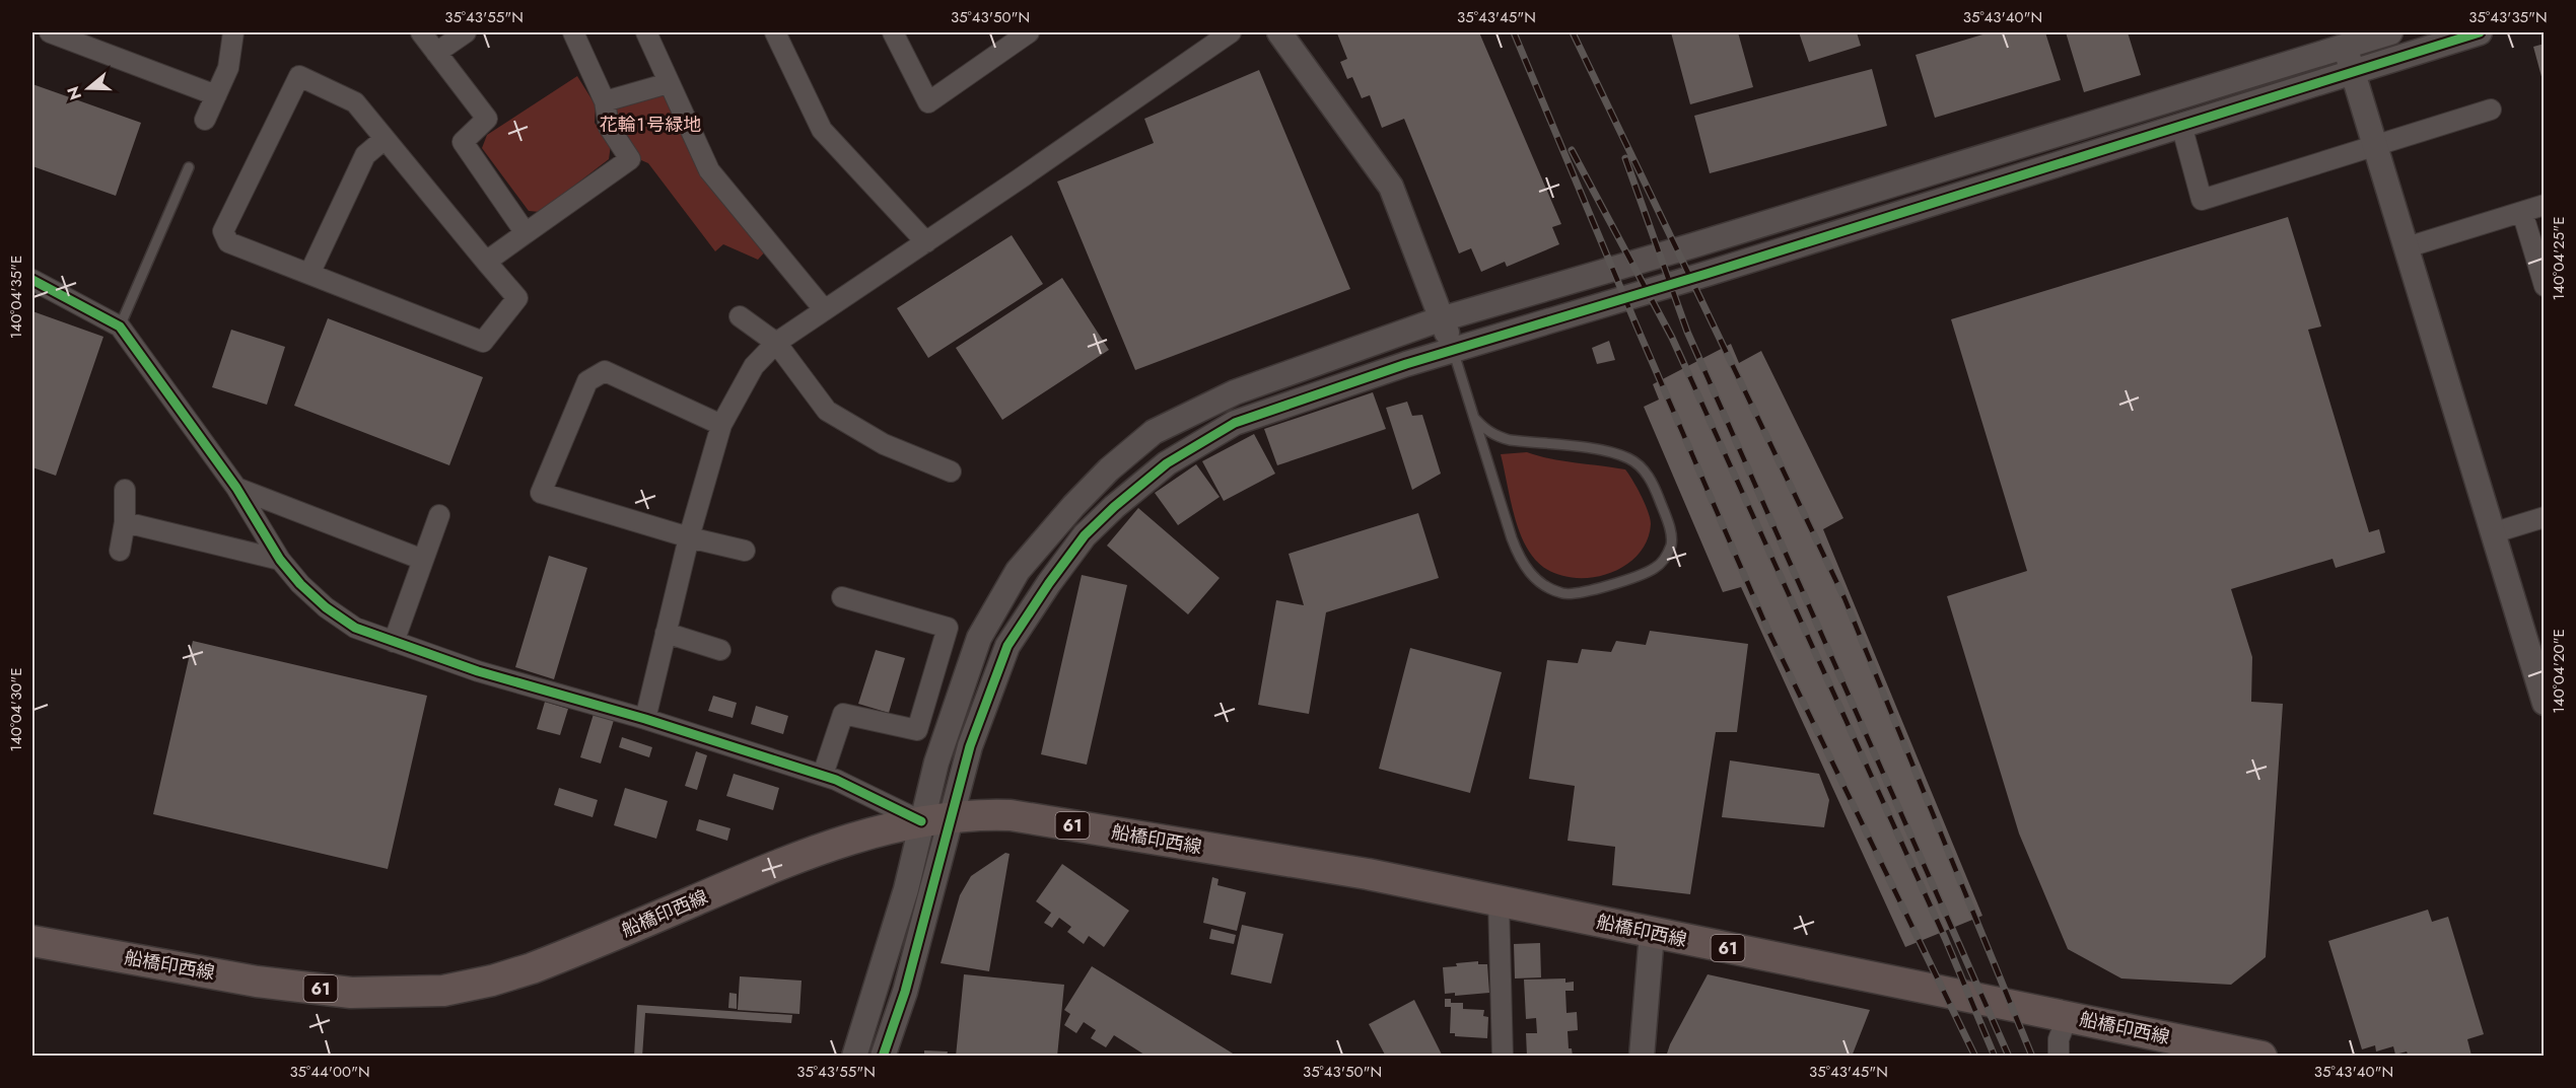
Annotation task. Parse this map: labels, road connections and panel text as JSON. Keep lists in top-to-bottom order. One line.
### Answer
{"streets":{"main road":["61","船橋印西線"]},"parks":["花輪１号緑地"],"north":"left","coordinates":["35°43'55\"N","35°43'50\"N","35°43'45\"N","35°43'40\"N","35°43'35\"N","140°04'25\"E","140°04'35\"E","140°04'20\"E","140°04'30\"E","35°44'00\"N"]}
